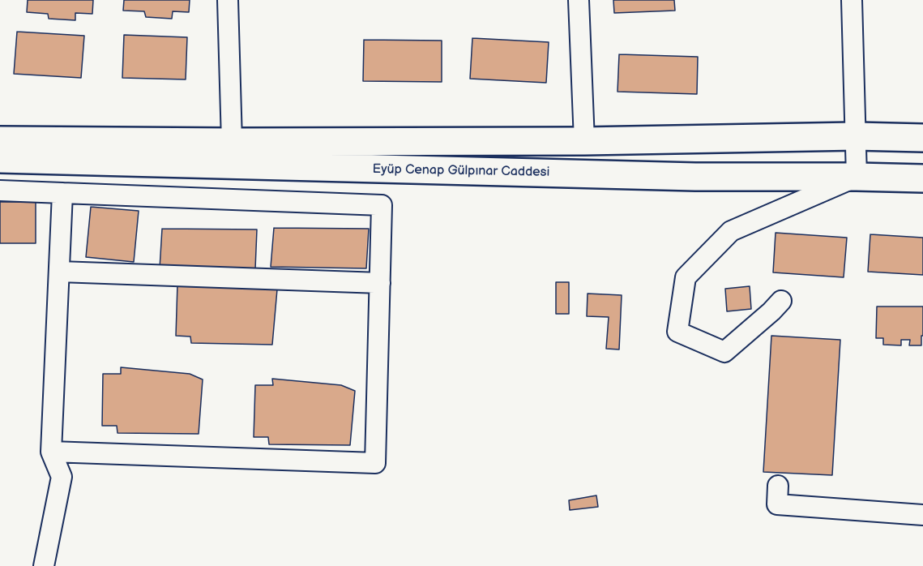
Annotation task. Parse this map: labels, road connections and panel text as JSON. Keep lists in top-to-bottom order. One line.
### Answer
{"streets":{"main road":["Eyüp Cenap Gülpınar Caddesi"]}}
